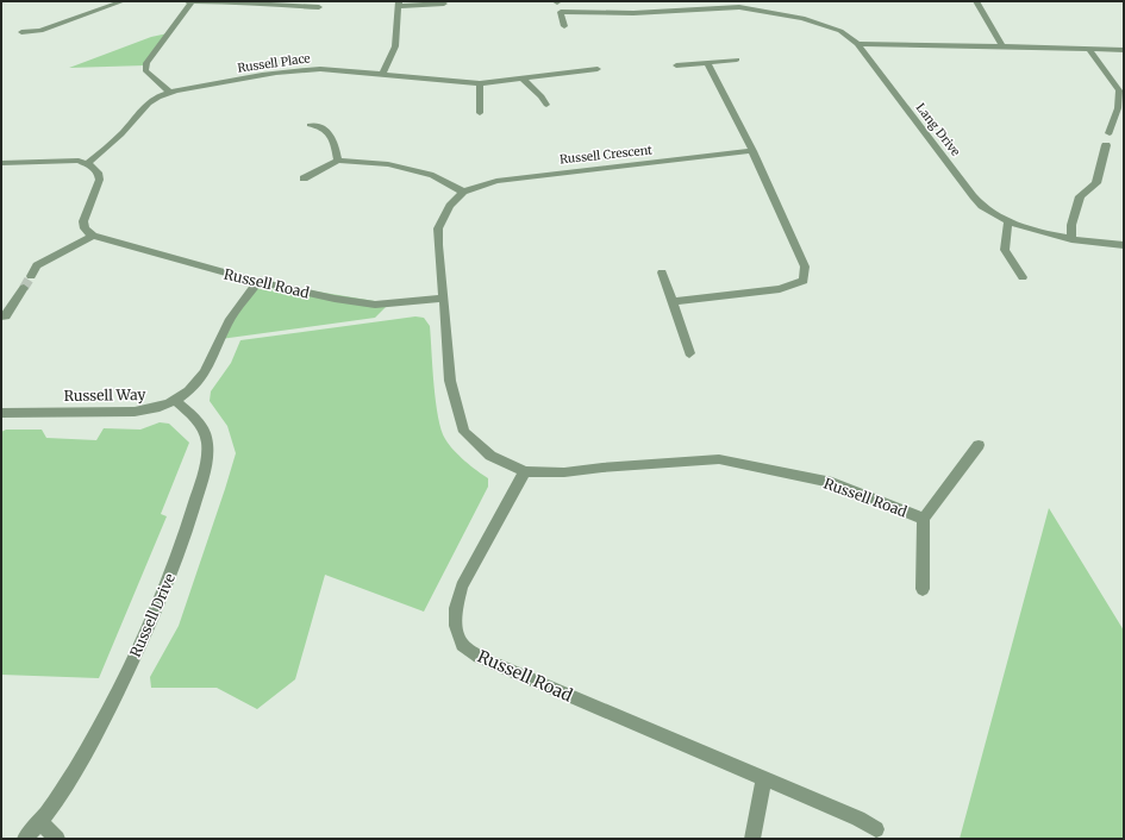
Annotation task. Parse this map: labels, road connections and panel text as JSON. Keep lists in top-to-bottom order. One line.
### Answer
{"streets":{"street":["Russell Place","Lang Drive","Russell Crescent","Russell Road","Russell Way","Russell Drive"]},"crossings":[["Russell Crescent","Russell Road"],["Russell Road","Russell Way"],["Russell Way","Russell Drive"]]}
